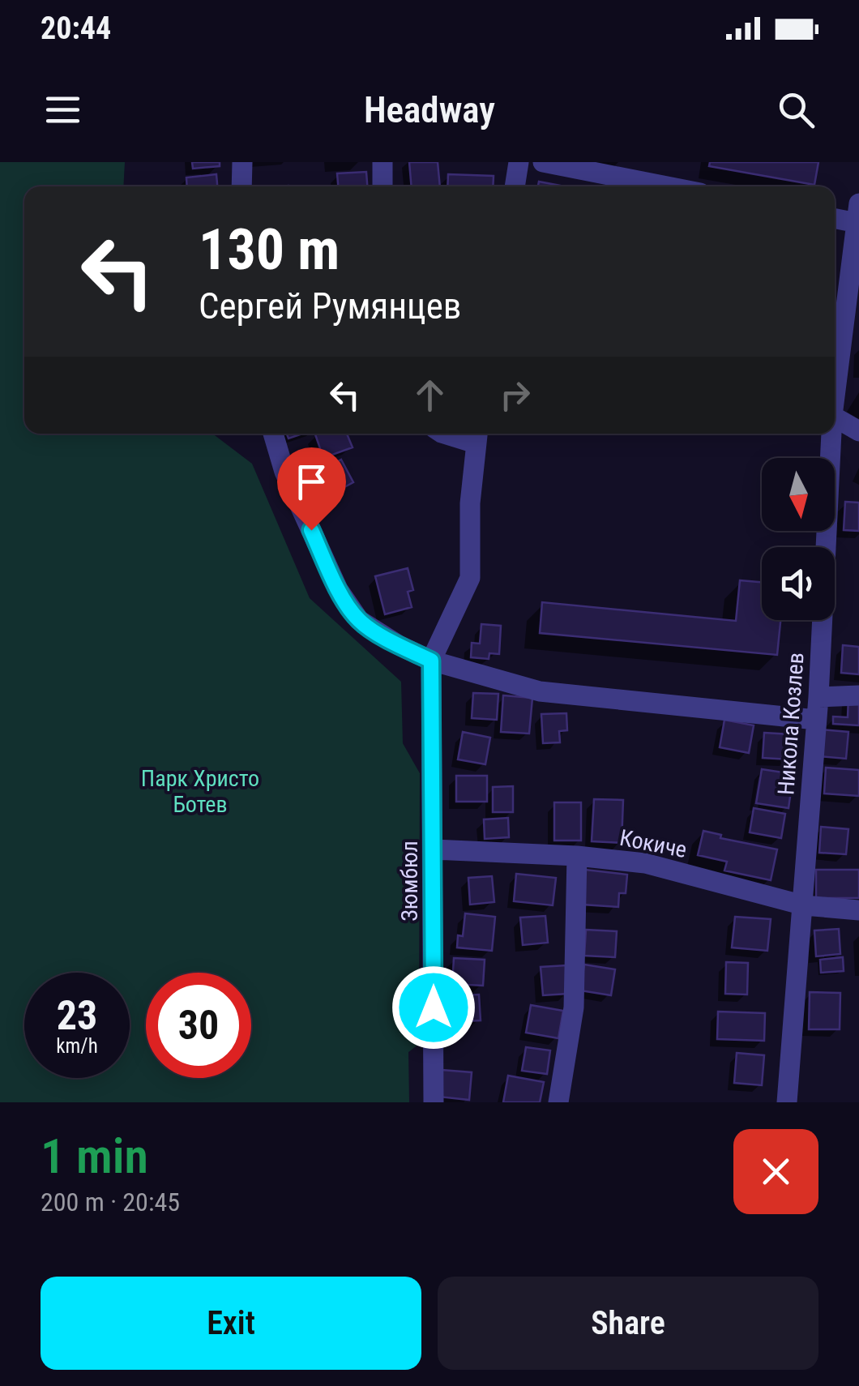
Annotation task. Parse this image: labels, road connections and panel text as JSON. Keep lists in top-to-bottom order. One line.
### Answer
{"streets":{"street":["Никола Козлев","Кокиче","Зюмбюл"]},"crossings":[["Никола Козлев","Кокиче"],["Кокиче","Зюмбюл"]],"parks":["Парк Христо Ботев"],"north":"bottom","page":{"status":"20:44","header":"Headway","turn":["130 m","Сергей Румянцев"],"speed":"23 km/h","limit":"30","heading":["1 min","200 m · 20:45"],"buttons":["Exit","Share"]}}
